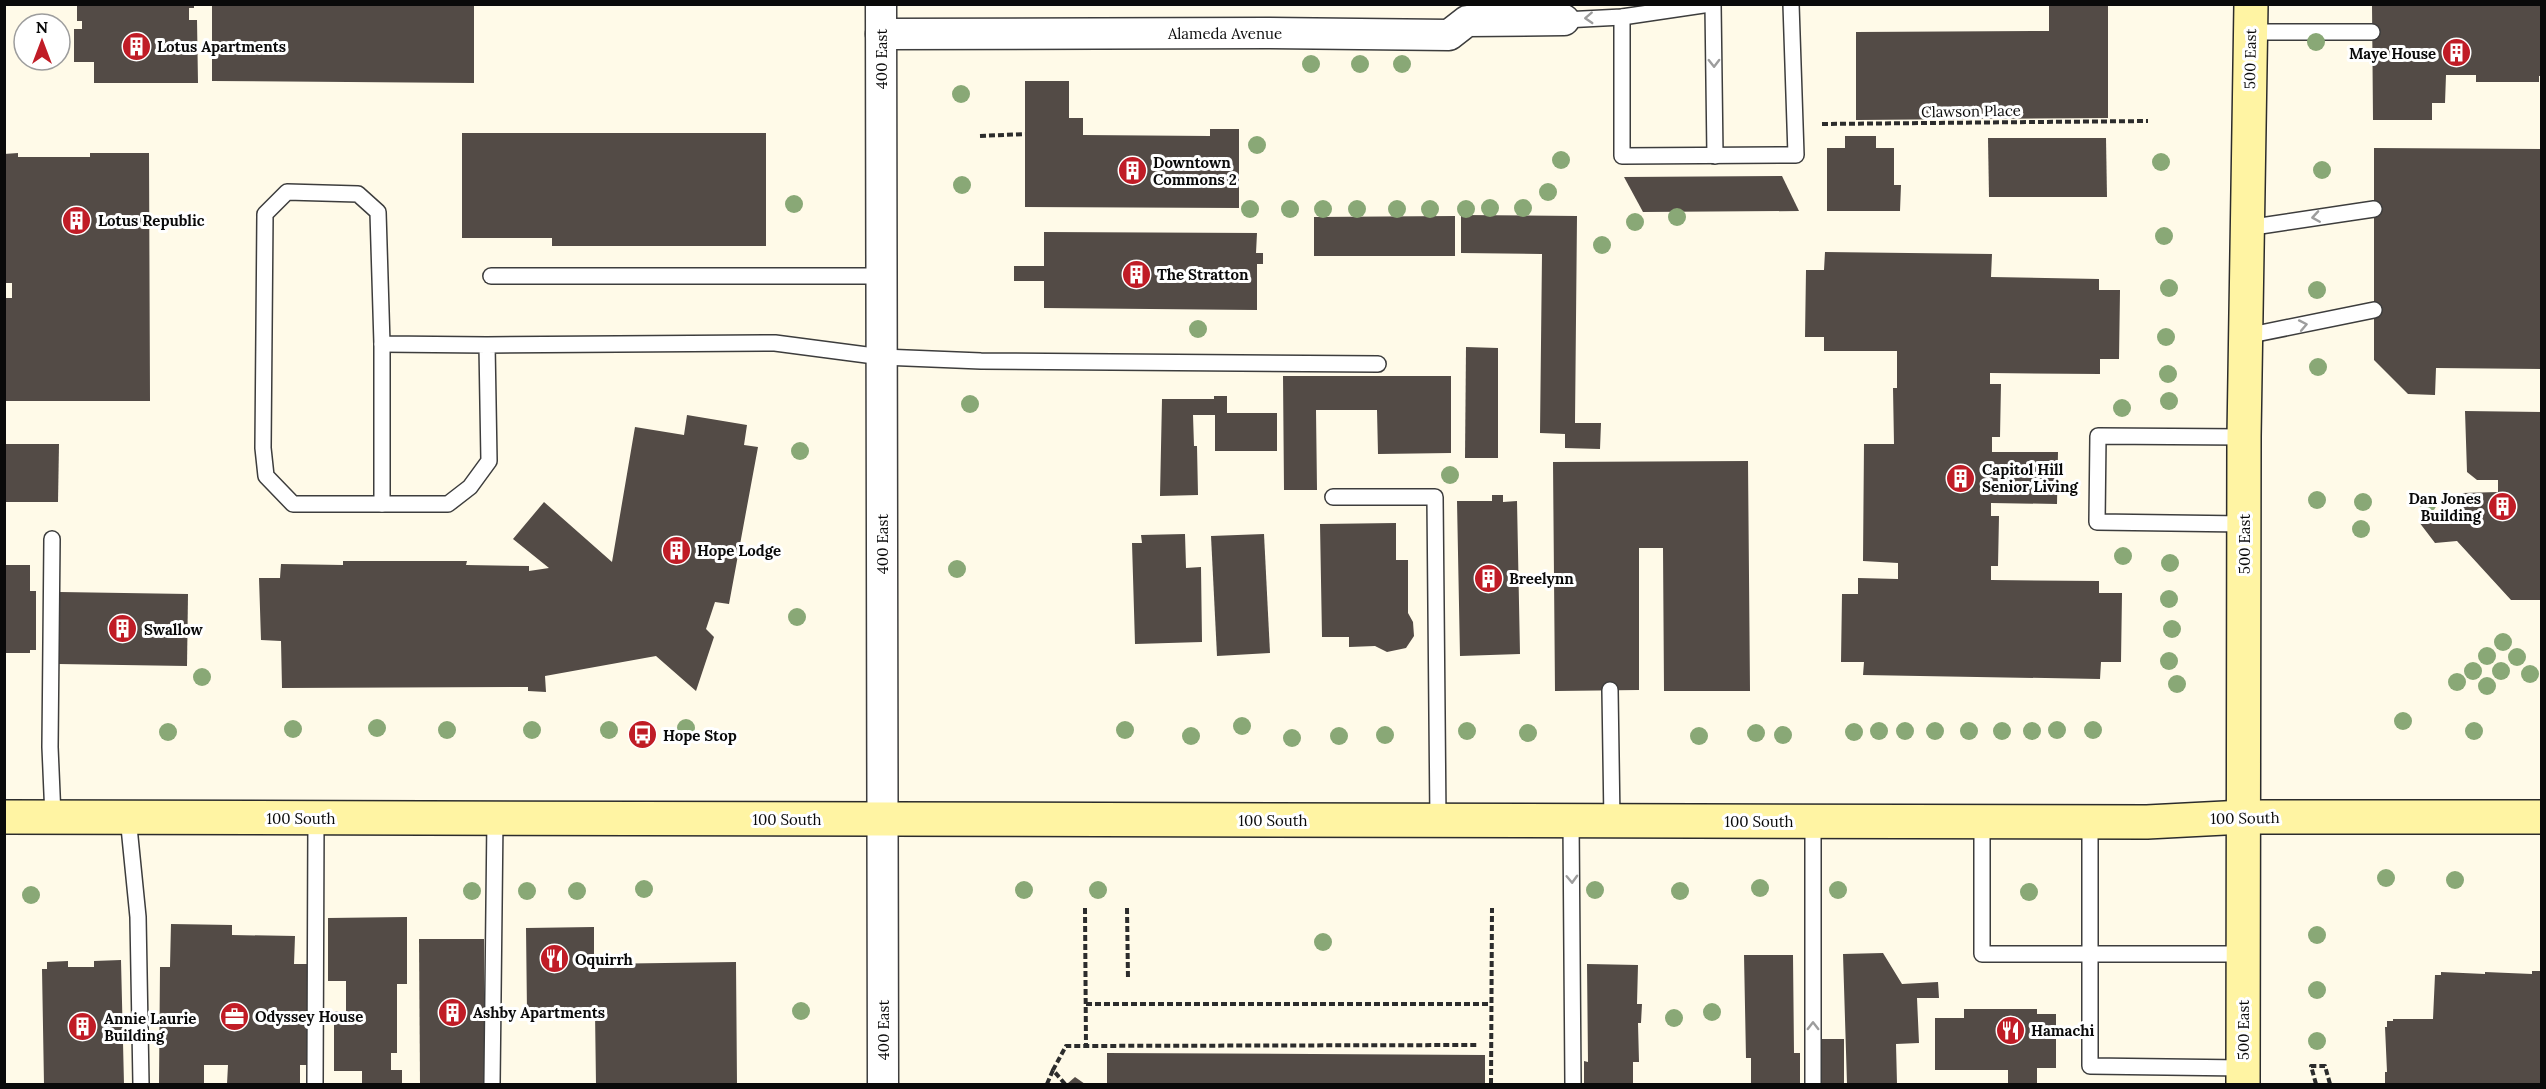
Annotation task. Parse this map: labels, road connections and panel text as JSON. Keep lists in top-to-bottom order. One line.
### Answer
{"streets":{"street":["Alameda Avenue","400 East","500 East","100 South"],"path":["Clawson Place"]},"crossings":[["Alameda Avenue","400 East"],["400 East","100 South"],["500 East","100 South"]],"places":{"building":["Lotus Apartments","Maye House","Downtown Commons 2","Lotus Republic","The Stratton","Capitol Hill Senior Living","Dan Jones Building","Hope Lodge","Breelynn","Swallow","Ashby Apartments","Annie Laurie Building"],"bus stop":["Hope Stop"],"restaurant":["Oquirrh","Hamachi"],"office":["Odyssey House"]},"north":"top"}
